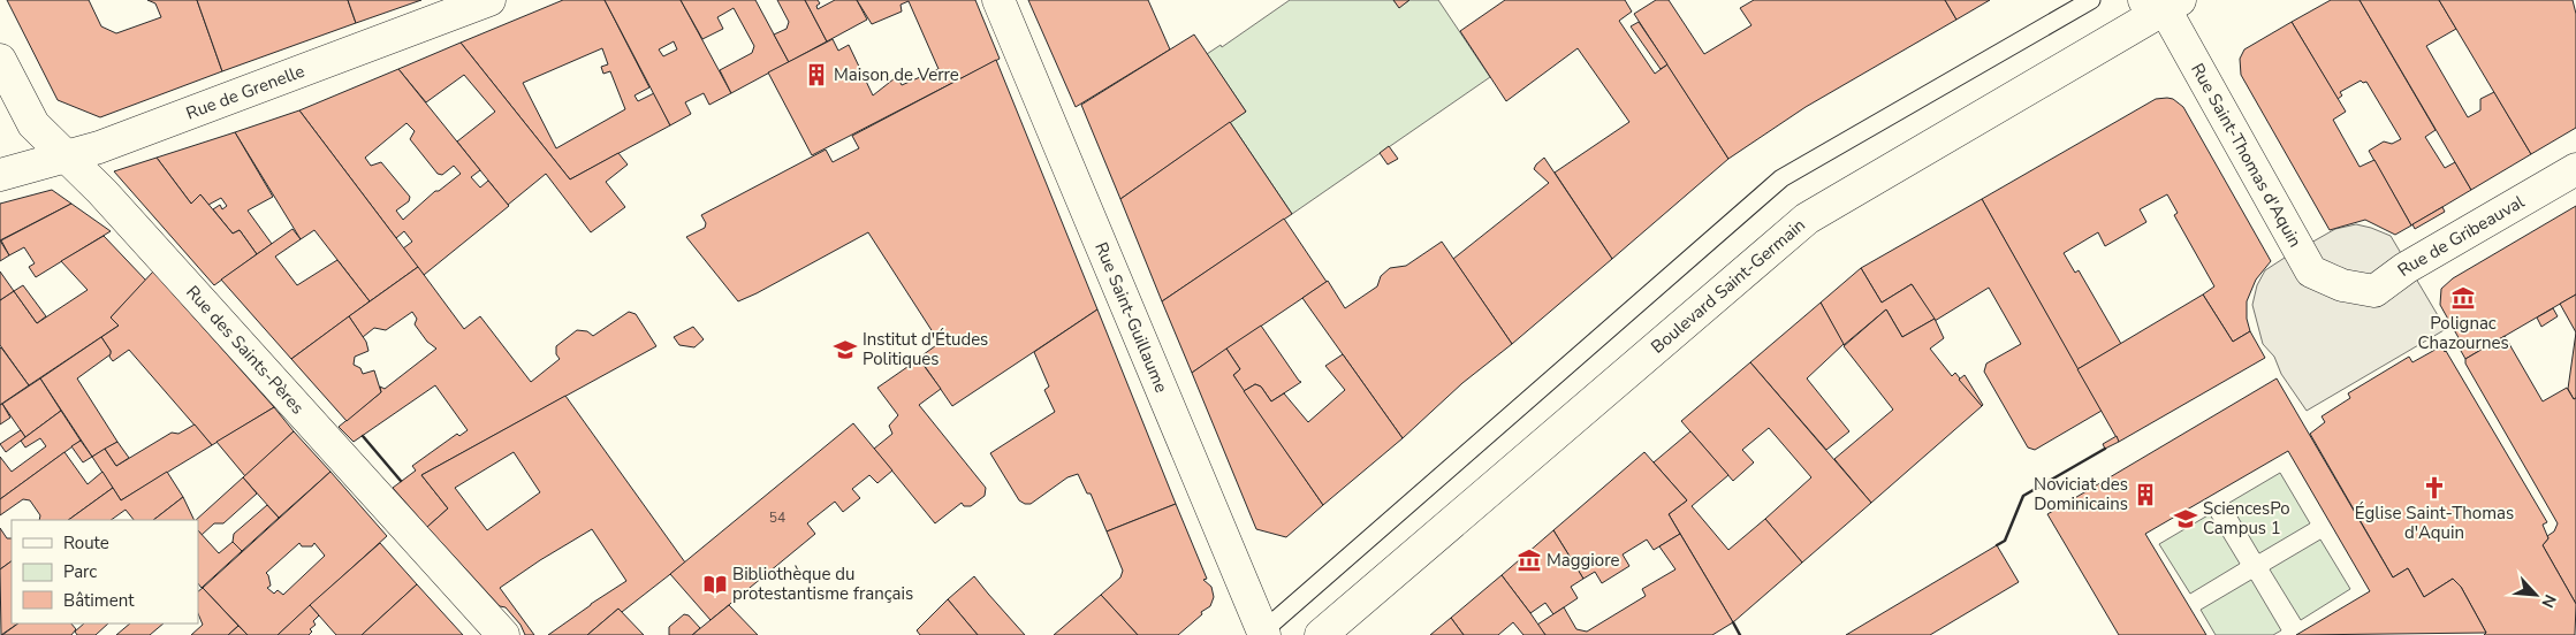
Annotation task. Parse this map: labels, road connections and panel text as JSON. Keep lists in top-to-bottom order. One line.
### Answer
{"streets":{"street":["Rue de Grenelle","Rue Saint-Thomas d'Aquin","Rue de Gribeauval","Boulevard Saint-Germain","Rue Saint-Guillaume","Rue des Saints-Pères"]},"crossings":[["Rue de Grenelle","Rue des Saints-Pères"],["Rue Saint-Thomas d'Aquin","Rue de Gribeauval"],["Rue Saint-Thomas d'Aquin","Boulevard Saint-Germain"]],"places":{"building":["Maison de Verre","Noviciat des Dominicains"],"museum":["Polignac Chazournes","Maggiore"],"school or university":["Institut d'Études Politiques","SciencesPo Campus 1"],"church":["Église Saint-Thomas d'Aquin"],"library":["Bibliothèque du protestantisme français"]},"house_numbers":["54"],"legend":["Route","Parc","Bâtiment"],"north":"bottom right"}
